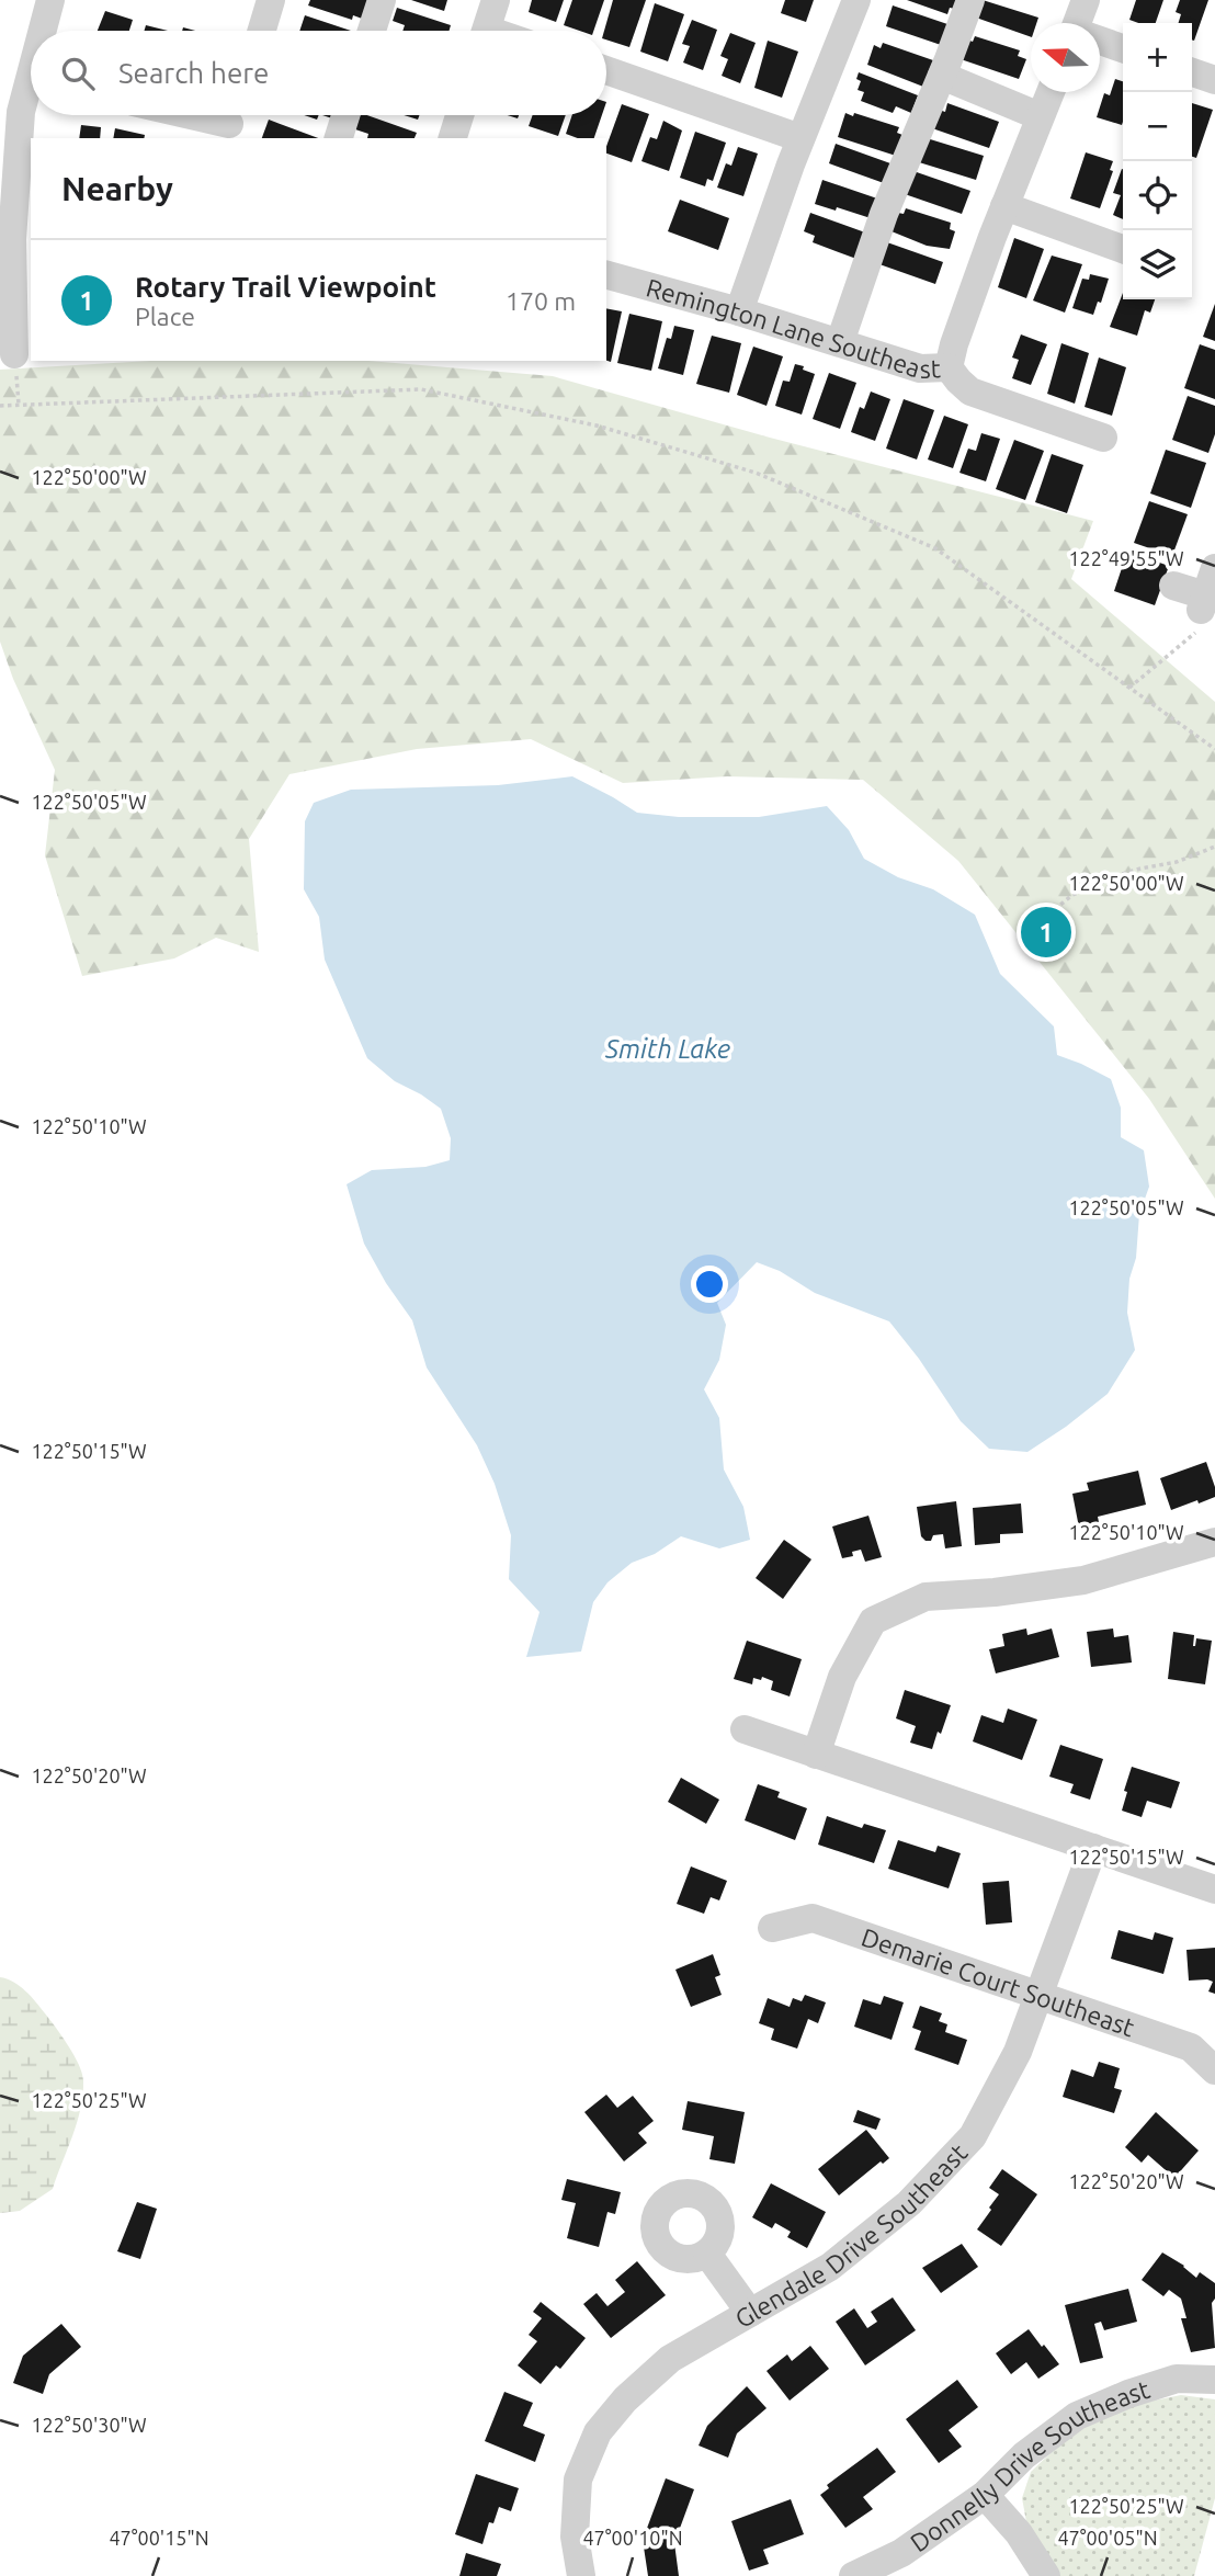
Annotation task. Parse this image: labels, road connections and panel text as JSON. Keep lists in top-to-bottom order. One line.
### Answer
{"streets":{"street":["Remington Lane Southeast","Demarie Court Southeast","Glendale Drive Southeast","Donnelly Drive Southeast"]},"crossings":[["Demarie Court Southeast","Glendale Drive Southeast"]],"water":["Smith Lake"],"north":"left","page":{"map_buttons":["+","−"],"search":"Search here","heading":"Nearby","list":[{"mark":"1","name":"Rotary Trail Viewpoint","note":"Place","value":"170 m"}],"pins":"1"},"coordinates":["122°50'00\"W","122°49'55\"W","122°50'05\"W","122°50'10\"W","122°50'15\"W","122°50'20\"W","122°50'25\"W","122°50'30\"W","47°00'15\"N","47°00'10\"N","47°00'05\"N"]}
